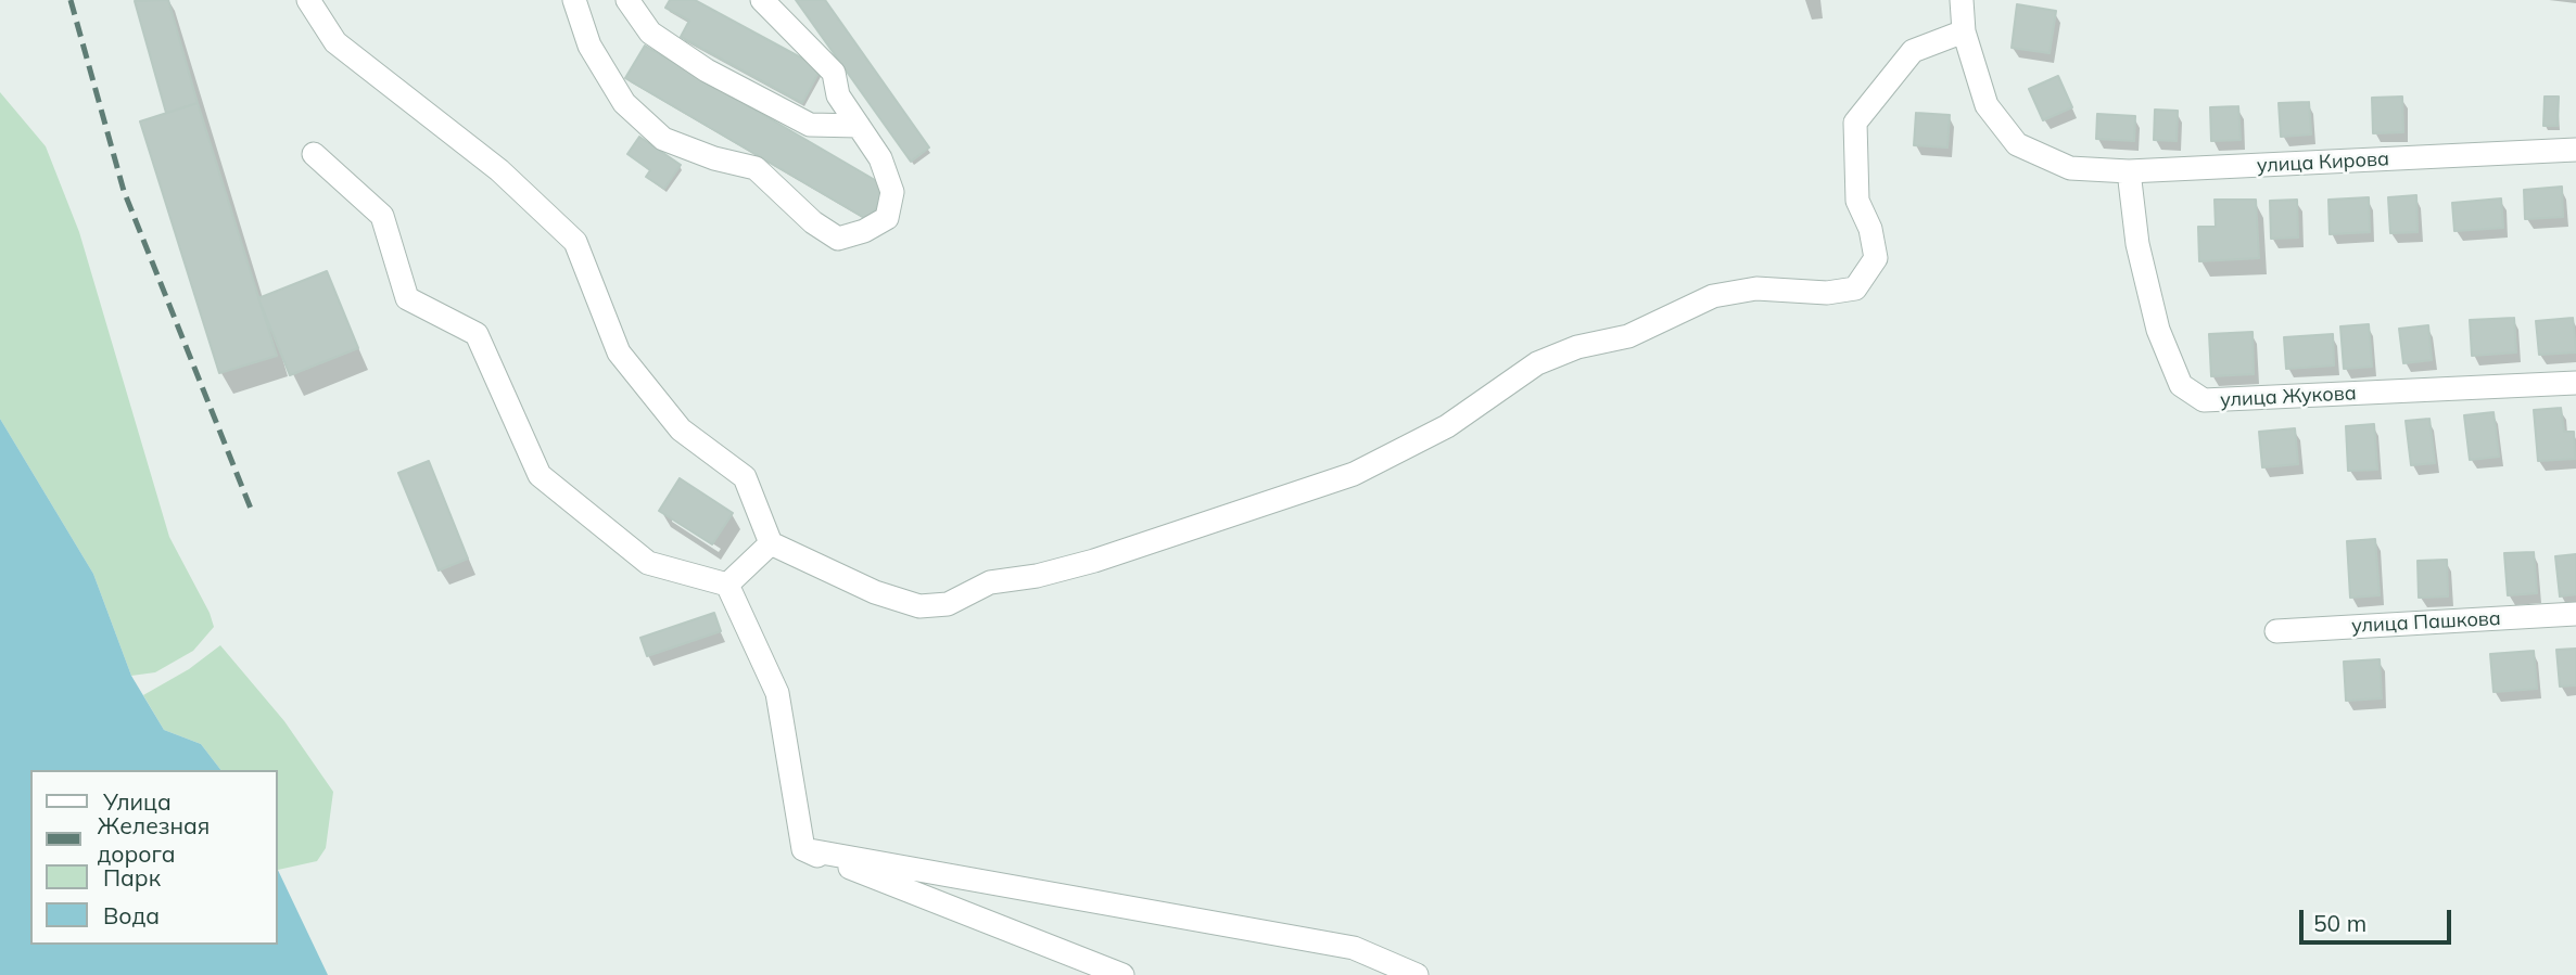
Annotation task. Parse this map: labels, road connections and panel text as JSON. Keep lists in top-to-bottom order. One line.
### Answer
{"streets":{"street":["улица Кирова","улица Жукова","улица Пашкова"]},"crossings":[["улица Кирова","улица Жукова"]],"legend":["Улица","Железная дорога","Парк","Вода"],"scale_bar":"50 m"}
